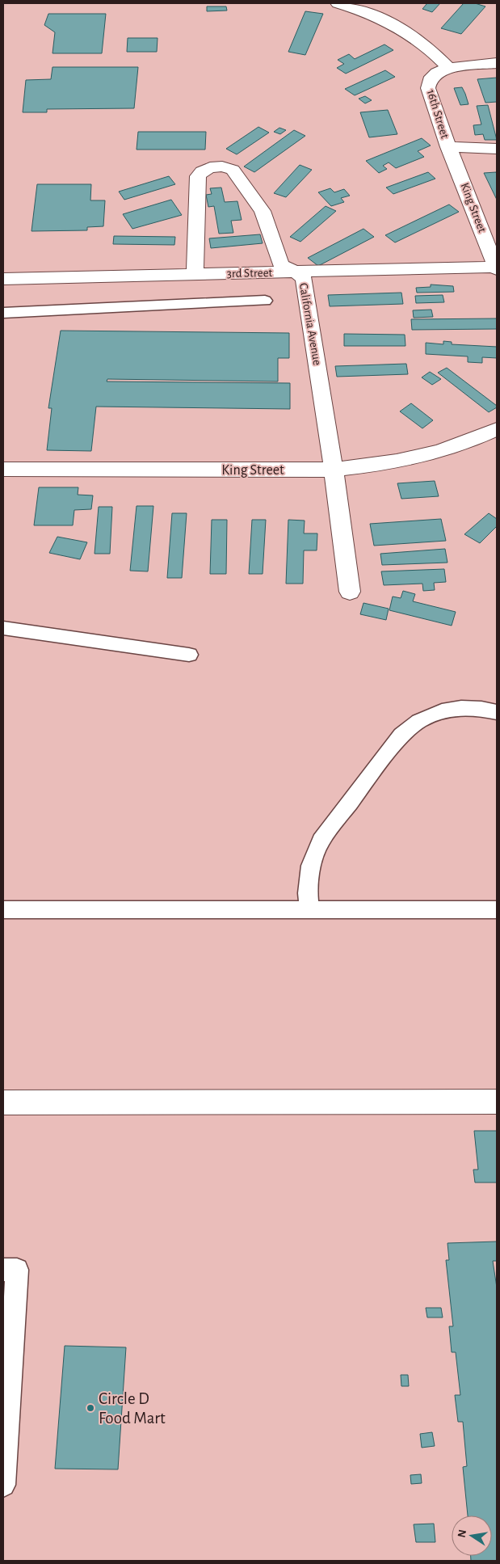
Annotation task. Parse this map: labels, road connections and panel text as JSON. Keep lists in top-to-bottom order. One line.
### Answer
{"streets":{"street":["16th Street","King Street","3rd Street","California Avenue"]},"crossings":[["16th Street","King Street"],["King Street","3rd Street"],["King Street","California Avenue"],["3rd Street","California Avenue"]],"places":["Circle D Food Mart"],"north":"left"}
